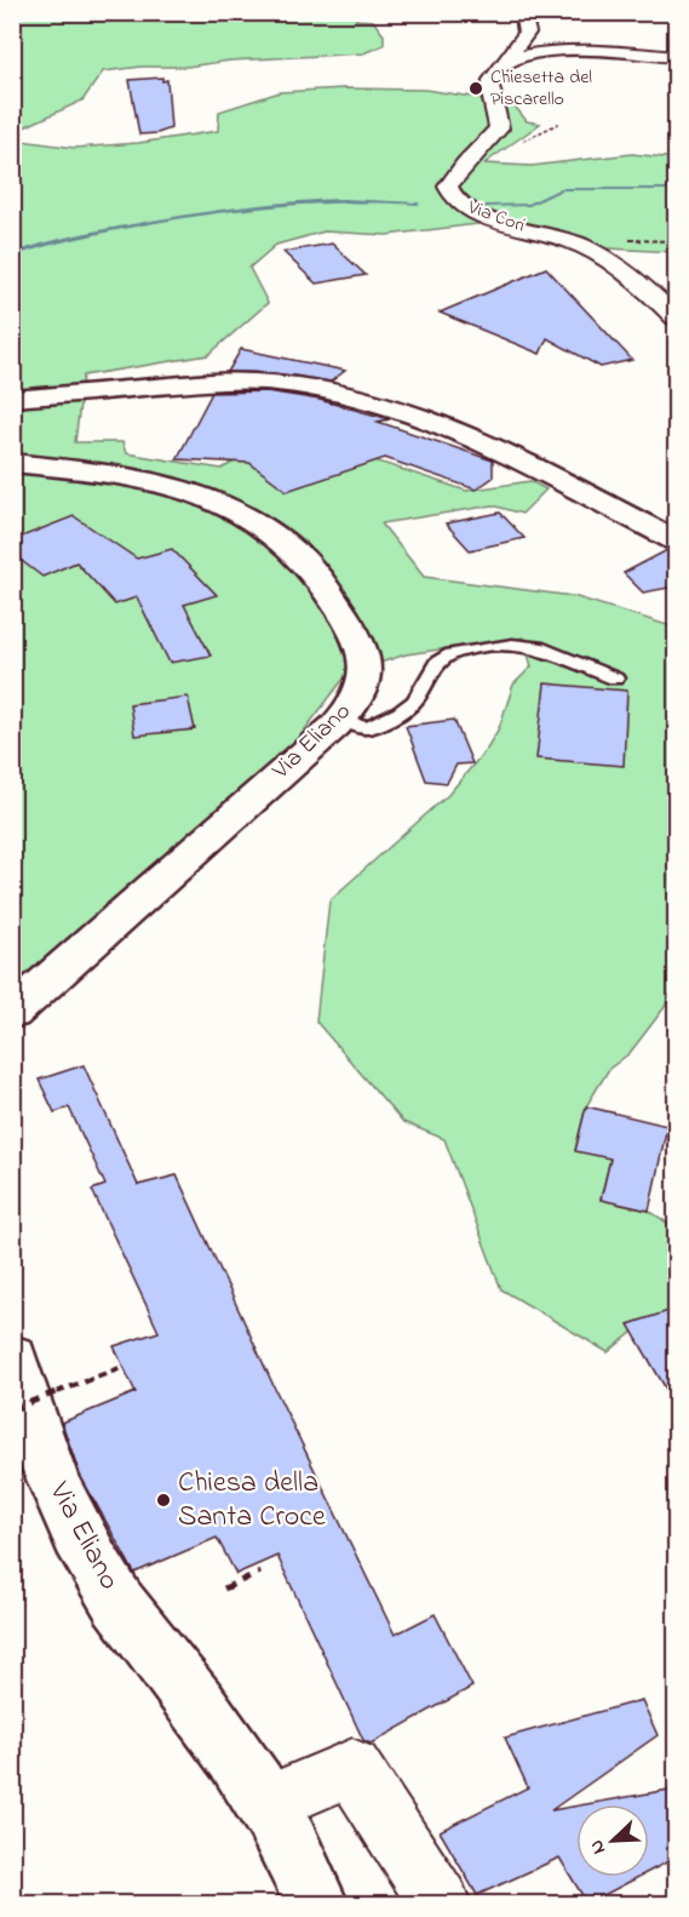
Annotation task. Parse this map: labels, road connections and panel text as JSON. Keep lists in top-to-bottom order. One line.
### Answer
{"streets":{"street":["Via Cori","Via Eliano"]},"places":["Chiesetta del Piscarello","Chiesa della Santa Croce"],"north":"bottom left"}
